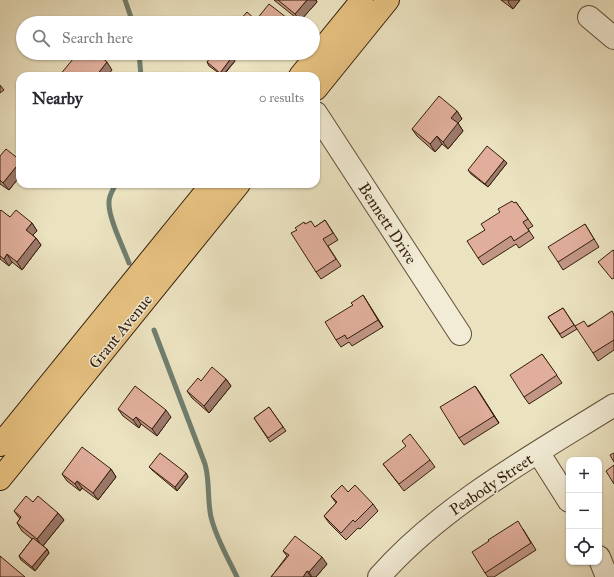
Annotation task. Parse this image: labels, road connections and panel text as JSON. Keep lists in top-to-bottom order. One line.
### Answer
{"streets":{"main road":["Grant Avenue"],"street":["Bennett Drive","Peabody Street"]},"page":{"search":"Search here","heading":["Nearby","0 results"],"map_buttons":["+","−"]}}
